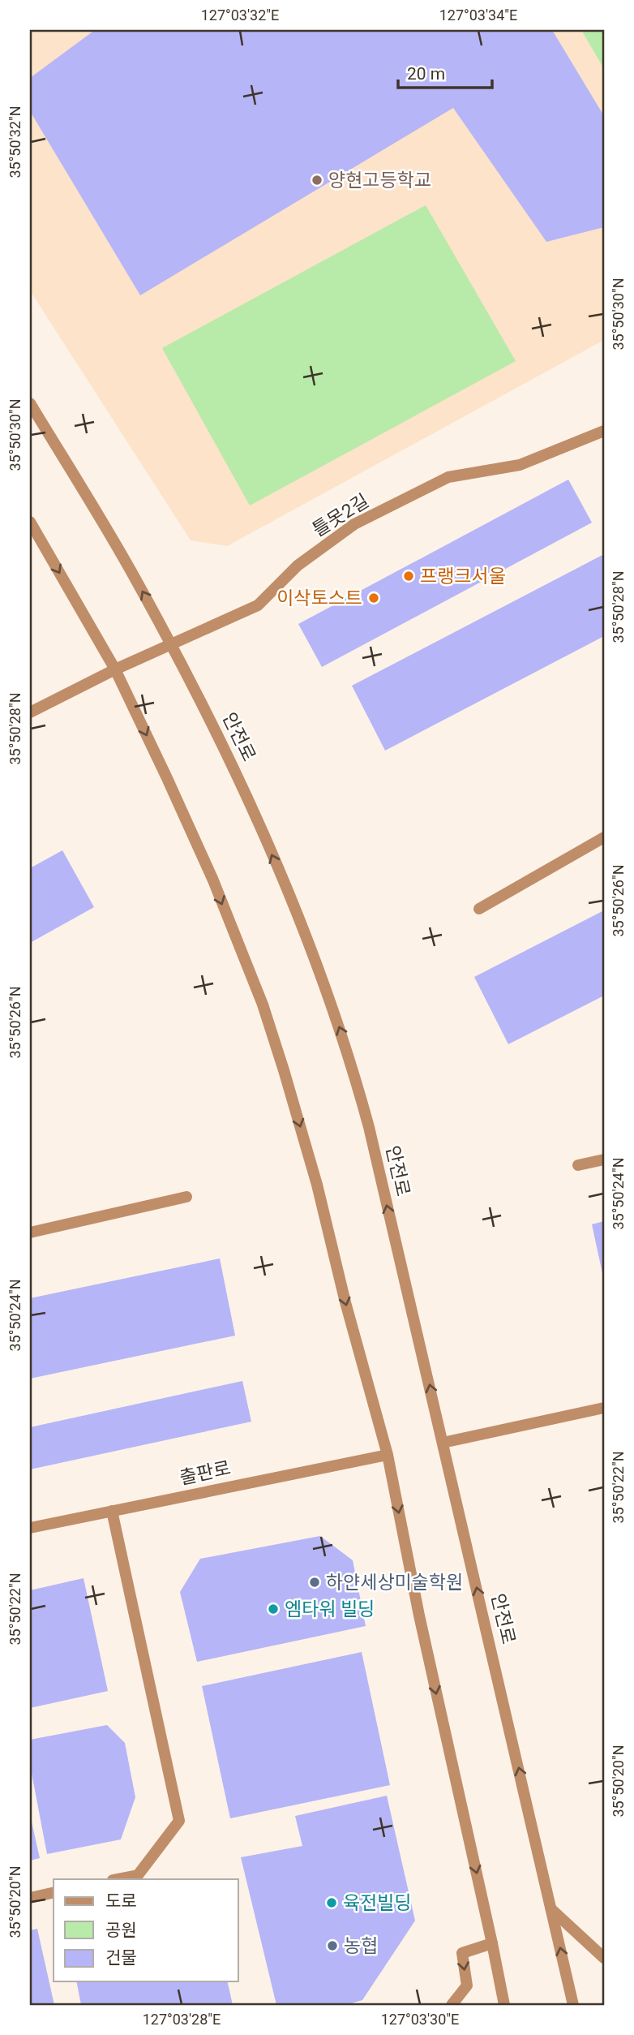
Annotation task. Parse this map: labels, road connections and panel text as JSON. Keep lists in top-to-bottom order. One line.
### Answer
{"streets":{"street":["틀못2길","안전로","출판로"]},"crossings":[["틀못2길","안전로"]],"places":["양현고등학교","프랭크서울","이삭토스트","하얀세상미술학원","엠타워 빌딩","육전빌딩","농협"],"legend":["도로","공원","건물"],"scale_bar":"20 m","coordinates":["127°03'32\"E","127°03'34\"E","35°50'32\"N","35°50'30\"N","35°50'28\"N","35°50'26\"N","35°50'24\"N","35°50'22\"N","35°50'20\"N","127°03'28\"E","127°03'30\"E"]}
